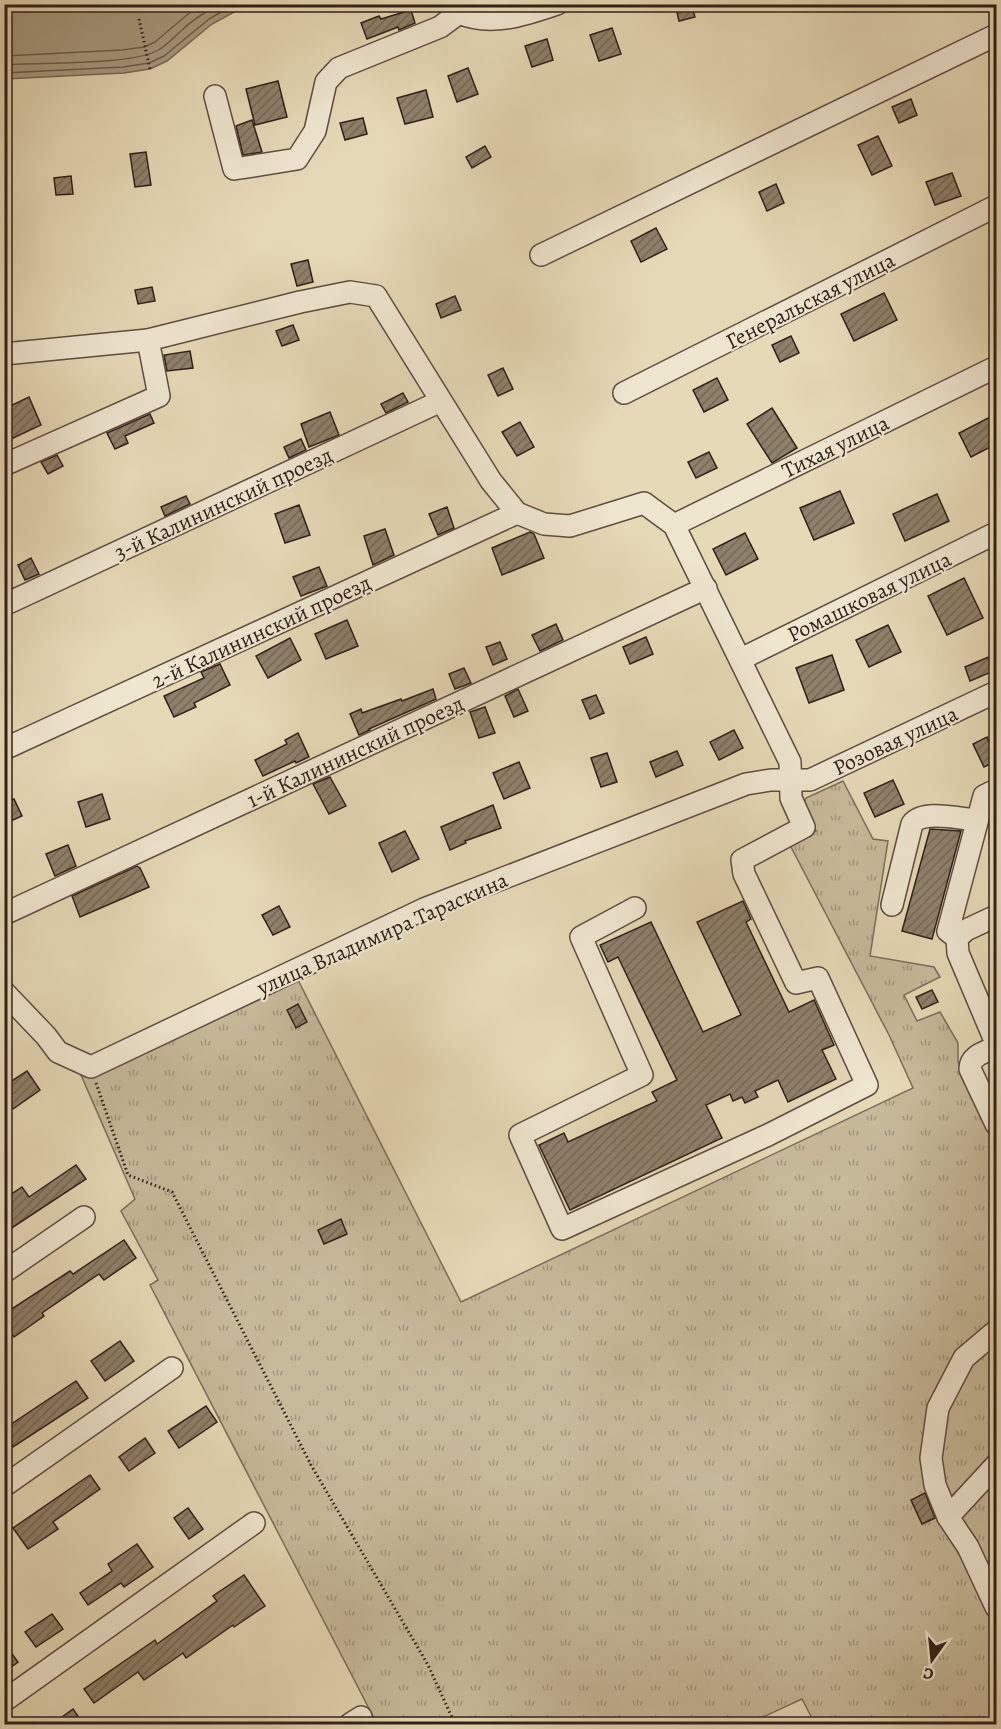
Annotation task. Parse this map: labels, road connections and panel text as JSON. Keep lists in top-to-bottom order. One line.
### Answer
{"streets":{"street":["Генеральская улица","Тихая улица","3-й Калининский проезд","Ромашковая улица","2-й Калининский проезд","Розовая улица","1-й Калининский проезд","улица Владимира Тараскина"]},"crossings":[["Розовая улица","улица Владимира Тараскина"]],"north":"bottom"}
